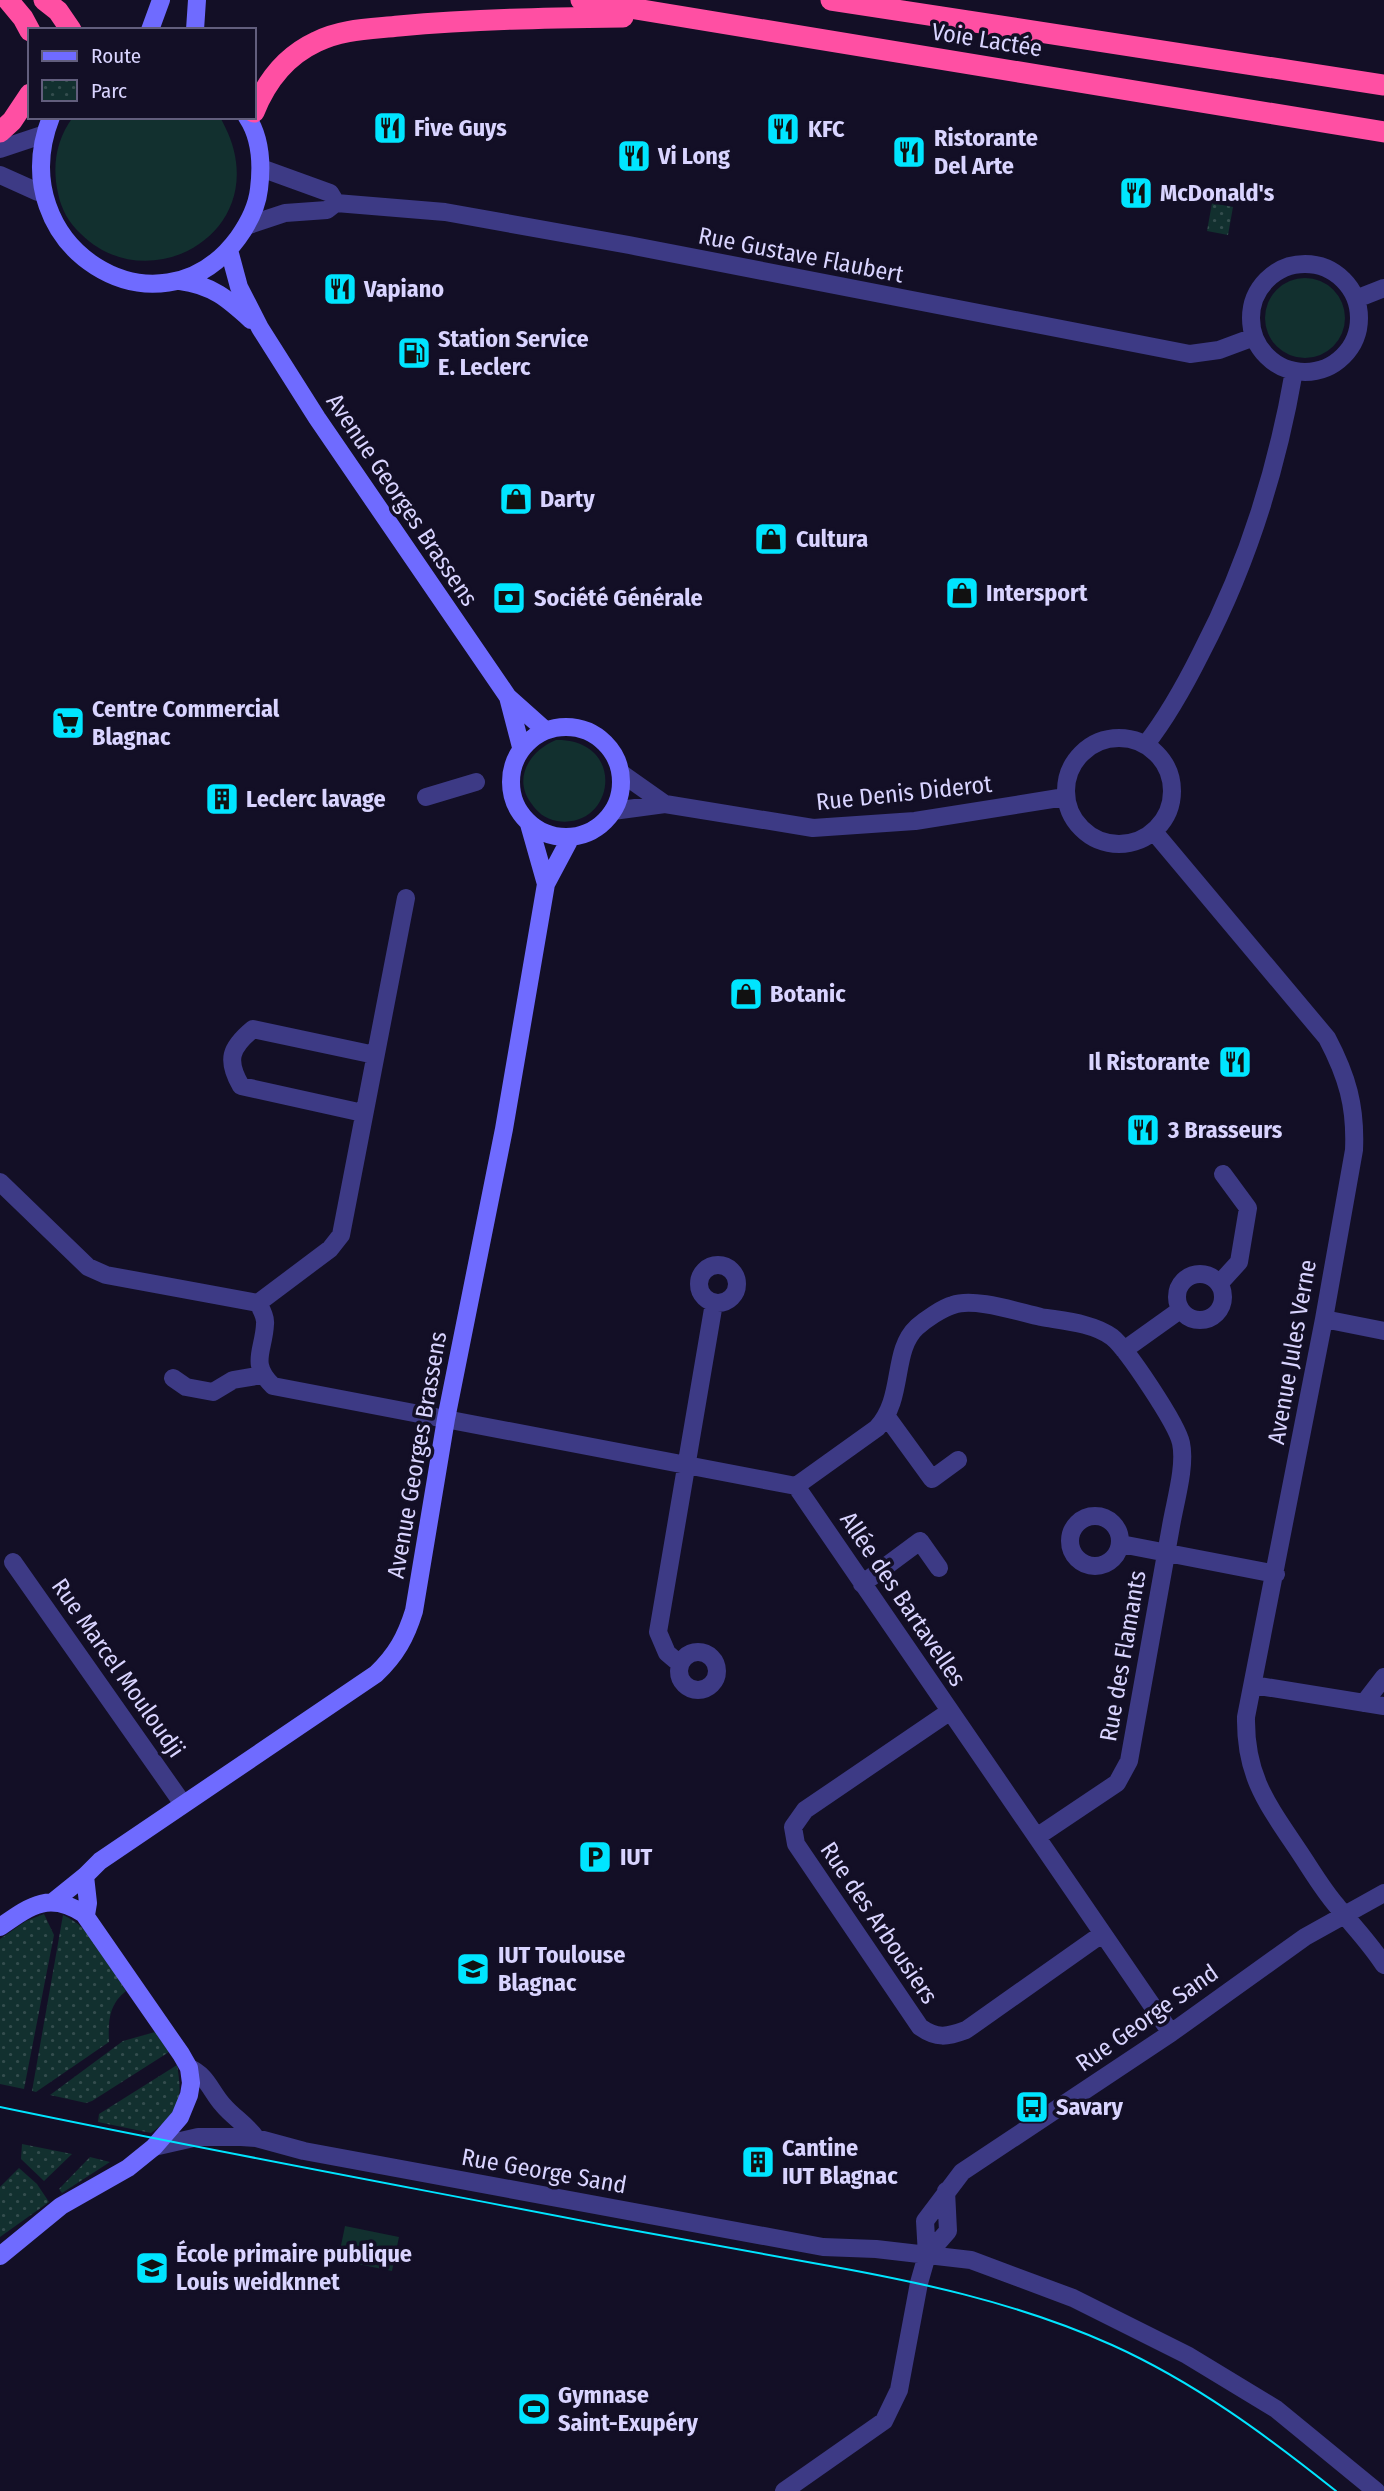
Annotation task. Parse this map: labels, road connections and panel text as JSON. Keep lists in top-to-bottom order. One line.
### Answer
{"streets":{"highway":["Voie Lactée"],"street":["Rue Gustave Flaubert","Avenue Georges Brassens","Rue Denis Diderot","Avenue Jules Verne","Allée des Bartavelles","Rue des Flamants","Rue Marcel Mouloudji","Rue des Arbousiers","Rue George Sand"]},"crossings":[["Avenue Georges Brassens","Rue Denis Diderot"],["Avenue Georges Brassens","Rue Marcel Mouloudji"],["Rue Denis Diderot","Avenue Jules Verne"],["Avenue Jules Verne","Rue des Flamants"],["Avenue Jules Verne","Rue George Sand"],["Allée des Bartavelles","Rue des Flamants"],["Allée des Bartavelles","Rue des Arbousiers"],["Allée des Bartavelles","Rue George Sand"]],"places":{"restaurant":["Five Guys","KFC","Ristorante Del Arte","Vi Long","McDonald's","Vapiano","Il Ristorante","3 Brasseurs"],"fuel station":["Station Service E. Leclerc"],"shop":["Darty","Cultura","Intersport","Botanic"],"bank":["Société Générale"],"supermarket":["Centre Commercial Blagnac"],"building":["Leclerc lavage","Cantine IUT Blagnac"],"parking":["IUT"],"school or university":["IUT Toulouse Blagnac","École primaire publique Louis weidknnet"],"bus stop":["Savary"],"sports":["Gymnase Saint-Exupéry"]},"legend":["Route","Parc"]}
